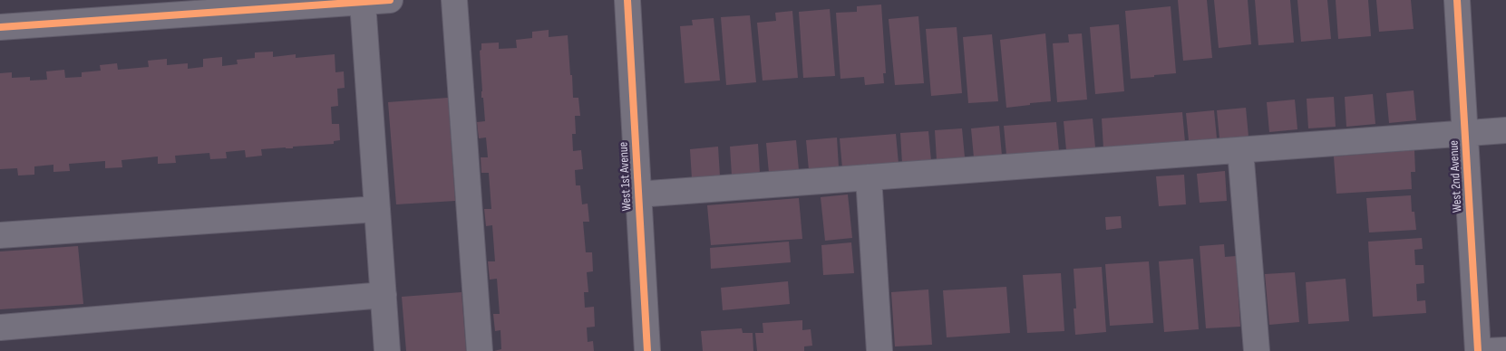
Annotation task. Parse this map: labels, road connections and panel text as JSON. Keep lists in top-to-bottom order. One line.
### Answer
{"streets":{"street":["West 1st Avenue","West 2nd Avenue"]}}
